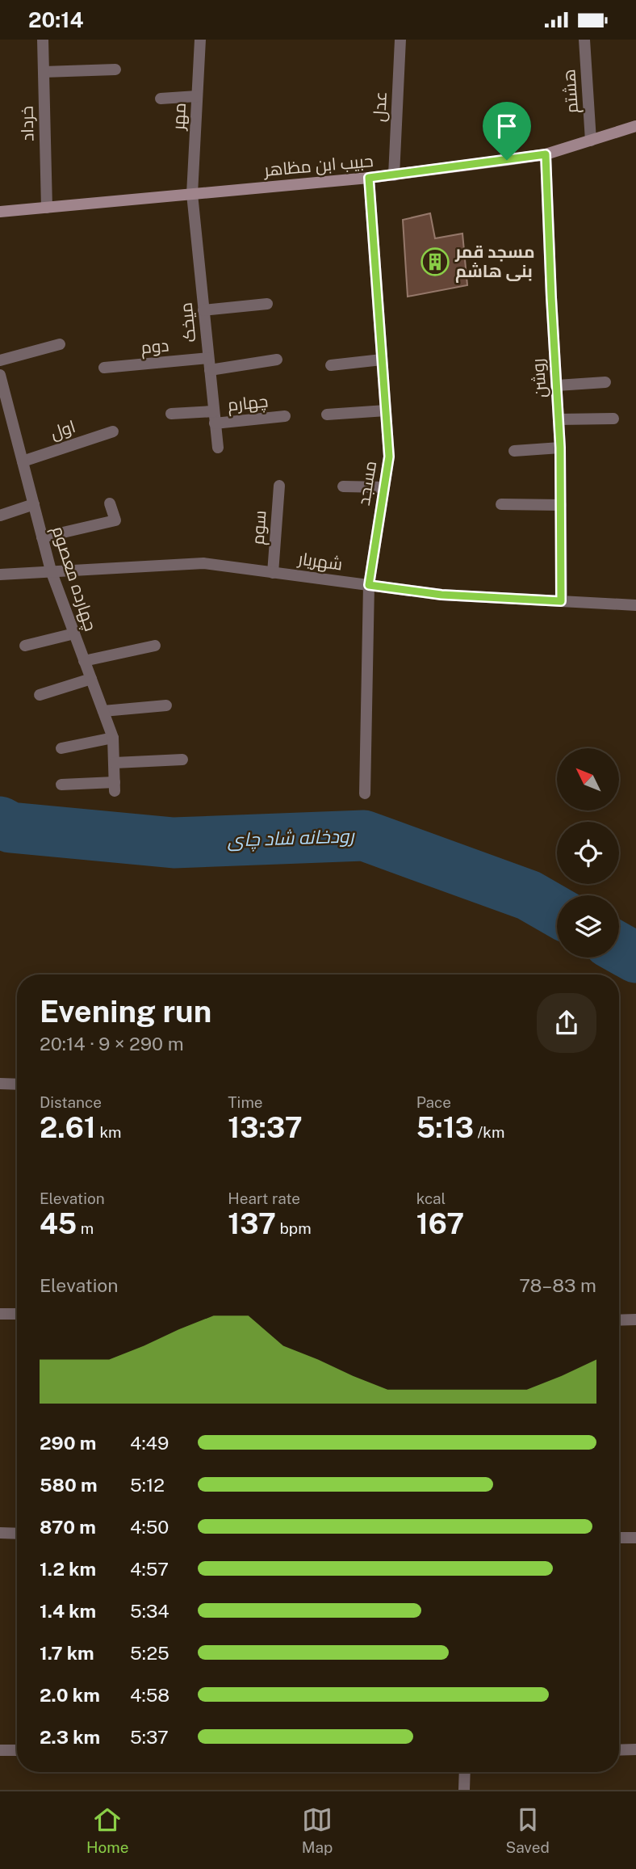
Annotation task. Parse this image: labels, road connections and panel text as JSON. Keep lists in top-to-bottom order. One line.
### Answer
{"streets":{"street":["هشتم","عدل","مهر","خرداد","حبیب ابن مظاهر","میخک","دوم","روشن","چهارم","اول","مسجد","سوم","شهریار","چهارده معصوم"]},"crossings":[["هشتم","حبیب ابن مظاهر"],["عدل","حبیب ابن مظاهر"],["مهر","حبیب ابن مظاهر"],["مهر","میخک"],["خرداد","حبیب ابن مظاهر"],["حبیب ابن مظاهر","میخک"],["حبیب ابن مظاهر","روشن"],["حبیب ابن مظاهر","مسجد"],["میخک","دوم"],["میخک","چهارم"],["روشن","شهریار"],["اول","چهارده معصوم"],["مسجد","شهریار"],["سوم","شهریار"],["شهریار","چهارده معصوم"]],"water":["رودخانه شاد چای"],"places":{"building":["مسجد قمر بنی هاشم"]},"north":"top left","page":{"status":"20:14","heading":["Evening run","20:14 · 9 × 290 m"],"stats":[["Distance","2.61 km"],["Time","13:37"],["Pace","5:13 /km"],["Elevation","45 m"],["Heart rate","137 bpm"],["kcal","167"]],"chart":["Elevation","78–83 m"],"list":[{"name":"290 m","note":"4:49"},{"name":"580 m","note":"5:12"},{"name":"870 m","note":"4:50"},{"name":"1.2 km","note":"4:57"},{"name":"1.4 km","note":"5:34"},{"name":"1.7 km","note":"5:25"},{"name":"2.0 km","note":"4:58"},{"name":"2.3 km","note":"5:37"}],"tabs":["Home","Map","Saved"]}}
